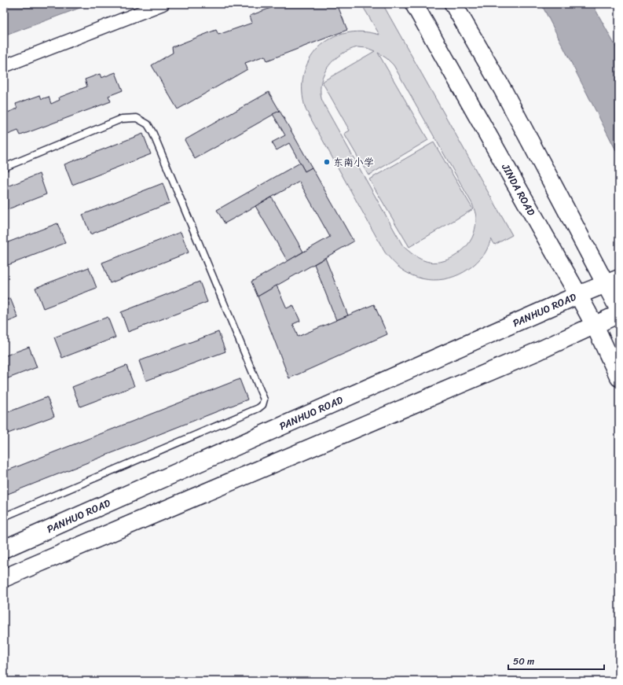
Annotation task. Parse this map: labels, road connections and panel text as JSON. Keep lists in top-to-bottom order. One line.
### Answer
{"streets":{"street":["JINDA ROAD","PANHUO ROAD"]},"crossings":[["JINDA ROAD","PANHUO ROAD"]],"places":["东南小学"],"scale_bar":"50 m"}
